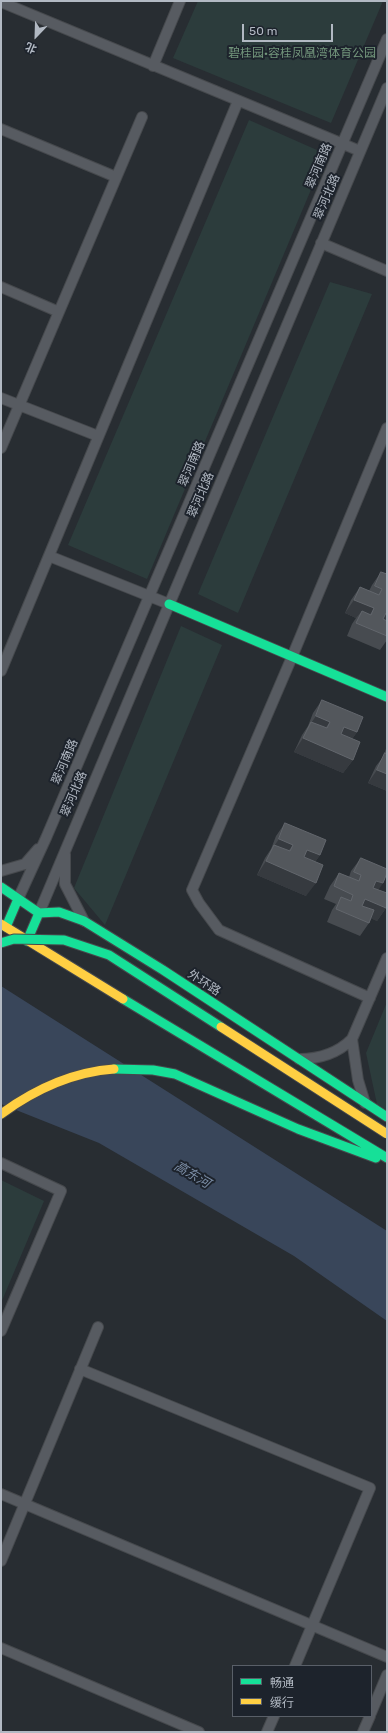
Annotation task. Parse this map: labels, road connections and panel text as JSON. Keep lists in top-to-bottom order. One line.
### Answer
{"streets":{"street":["翠河南路","翠河北路","外环路"]},"crossings":[["翠河北路","外环路"]],"water":["高东河"],"parks":["碧桂园·容桂凤凰湾体育公园"],"legend":["畅通","缓行"],"scale_bar":"50 m","north":"bottom left"}
